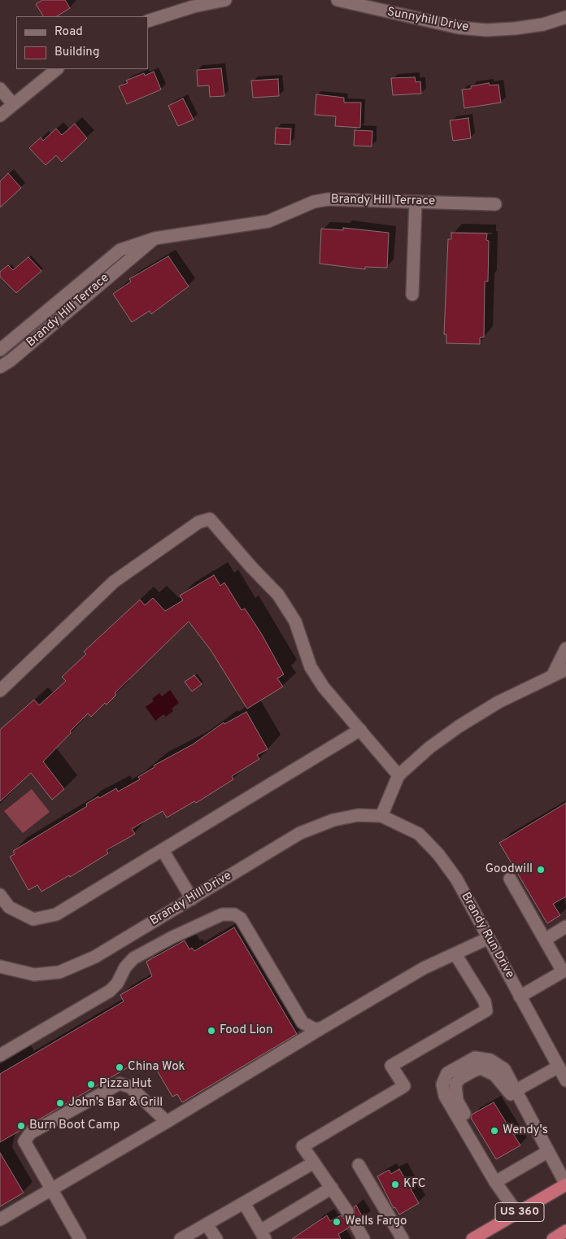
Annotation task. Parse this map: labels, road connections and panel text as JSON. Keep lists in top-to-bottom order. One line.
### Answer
{"streets":{"highway":["US 360"],"street":["Sunnyhill Drive","Brandy Hill Terrace","Brandy Hill Drive","Brandy Run Drive"]},"crossings":[["Brandy Hill Drive","Brandy Run Drive"]],"places":["Goodwill","Food Lion","China Wok","Pizza Hut","John's Bar & Grill","Burn Boot Camp","Wendy's","KFC","Wells Fargo"],"legend":["Road","Building"]}
